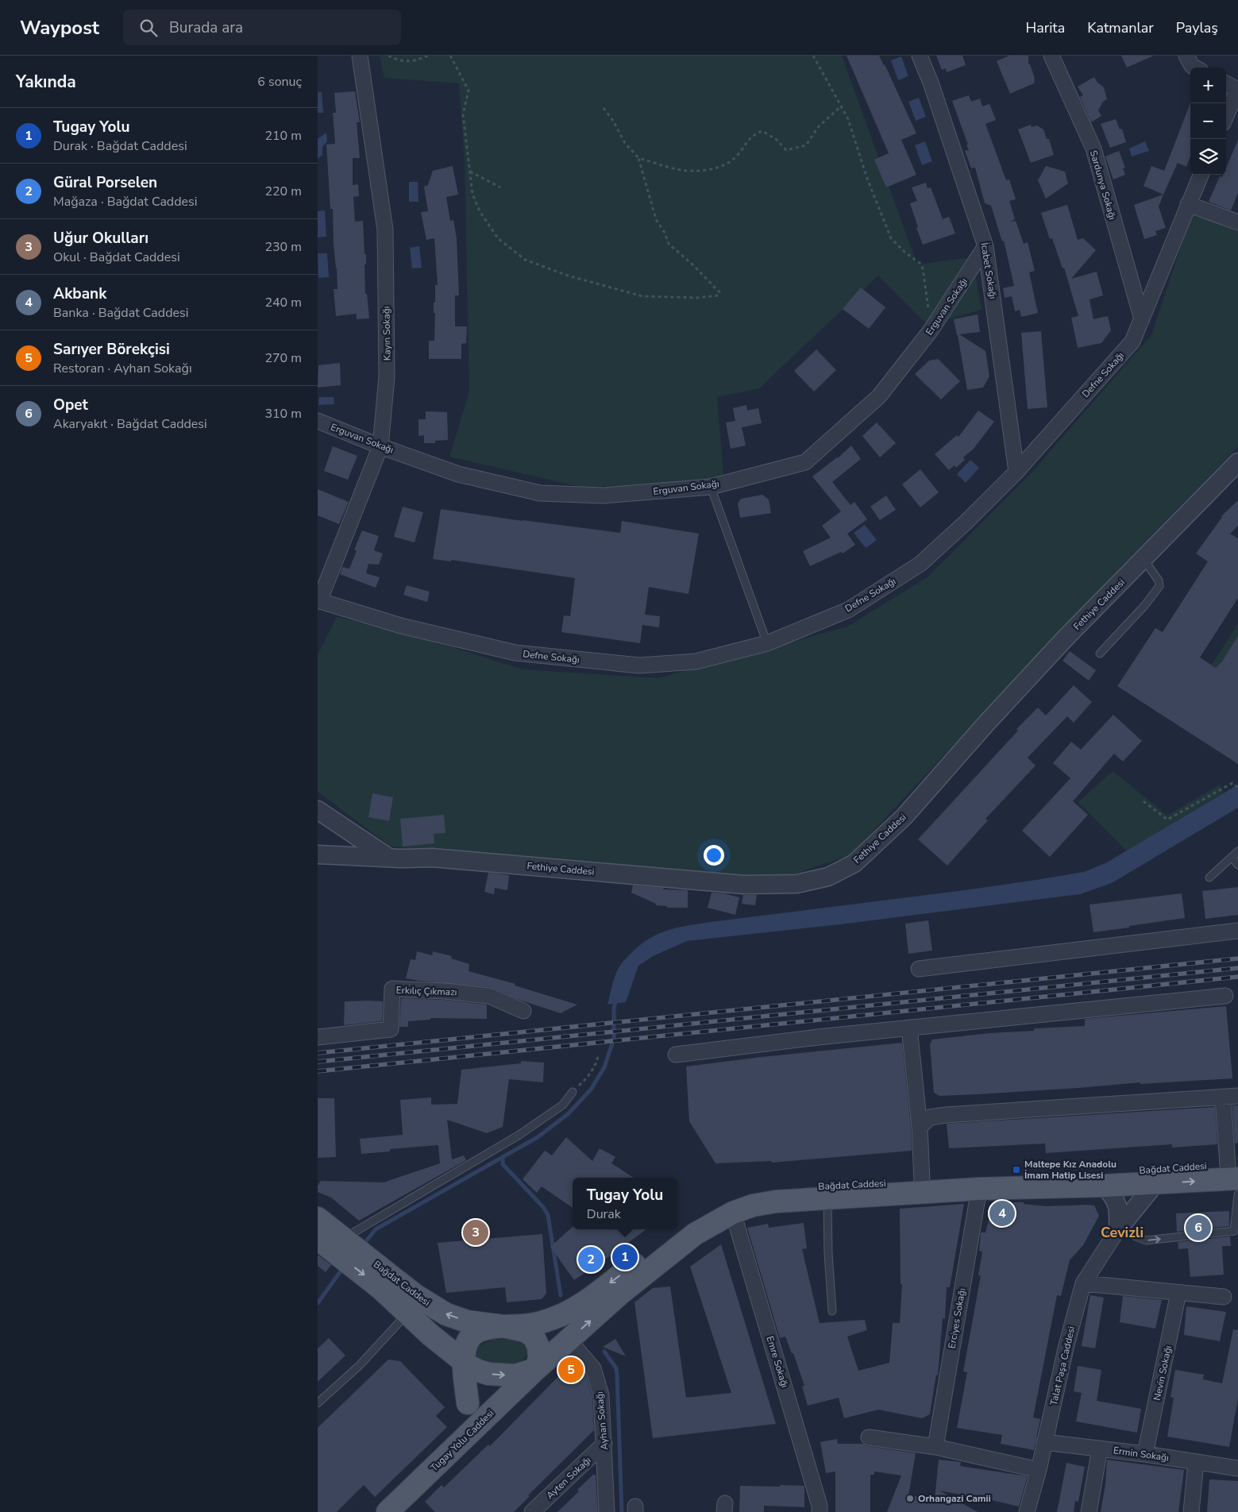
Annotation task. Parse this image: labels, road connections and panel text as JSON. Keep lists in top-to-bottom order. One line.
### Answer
{"streets":{"main road":["Bağdat Caddesi","Tugay Yolu Caddesi"],"street":["Sardunya Sokağı","İcabet Sokağı","Erguvan Sokağı","Kayın Sokağı","Defne Sokağı","Fethiye Caddesi","Erkılıç Çıkmazı","Erciyes Sokağı","Emre Sokağı","Talat Paşa Caddesi","Nevin Sokağı","Ayhan Sokağı","Ermin Sokağı","Ayten Sokağı"]},"crossings":[["Sardunya Sokağı","Defne Sokağı"],["İcabet Sokağı","Erguvan Sokağı"],["İcabet Sokağı","Defne Sokağı"],["Erguvan Sokağı","Kayın Sokağı"],["Kayın Sokağı","Defne Sokağı"],["Bağdat Caddesi","Erciyes Sokağı"],["Bağdat Caddesi","Emre Sokağı"],["Bağdat Caddesi","Talat Paşa Caddesi"],["Bağdat Caddesi","Ayhan Sokağı"],["Bağdat Caddesi","Tugay Yolu Caddesi"],["Talat Paşa Caddesi","Ermin Sokağı"],["Nevin Sokağı","Ermin Sokağı"],["Ayhan Sokağı","Ayten Sokağı"]],"districts":["Cevizli"],"places":{"transit":["Maltepe Kız Anadolu İmam Hatip Lisesi"],"other":["Orhangazi Camii"]},"page":{"header":"Waypost","search":"Burada ara","nav":["Harita","Katmanlar","Paylaş"],"heading":["Yakında","6 sonuç"],"map_buttons":["+","−"],"list":[{"mark":"1","name":"Tugay Yolu","note":"Durak · Bağdat Caddesi","value":"210 m"},{"mark":"2","name":"Güral Porselen","note":"Mağaza · Bağdat Caddesi","value":"220 m"},{"mark":"3","name":"Uğur Okulları","note":"Okul · Bağdat Caddesi","value":"230 m"},{"mark":"4","name":"Akbank","note":"Banka · Bağdat Caddesi","value":"240 m"},{"mark":"5","name":"Sarıyer Börekçisi","note":"Restoran · Ayhan Sokağı","value":"270 m"},{"mark":"6","name":"Opet","note":"Akaryakıt · Bağdat Caddesi","value":"310 m"}],"popup":["Tugay Yolu","Durak"],"pins":["4","6","3","1","2","5"]}}
